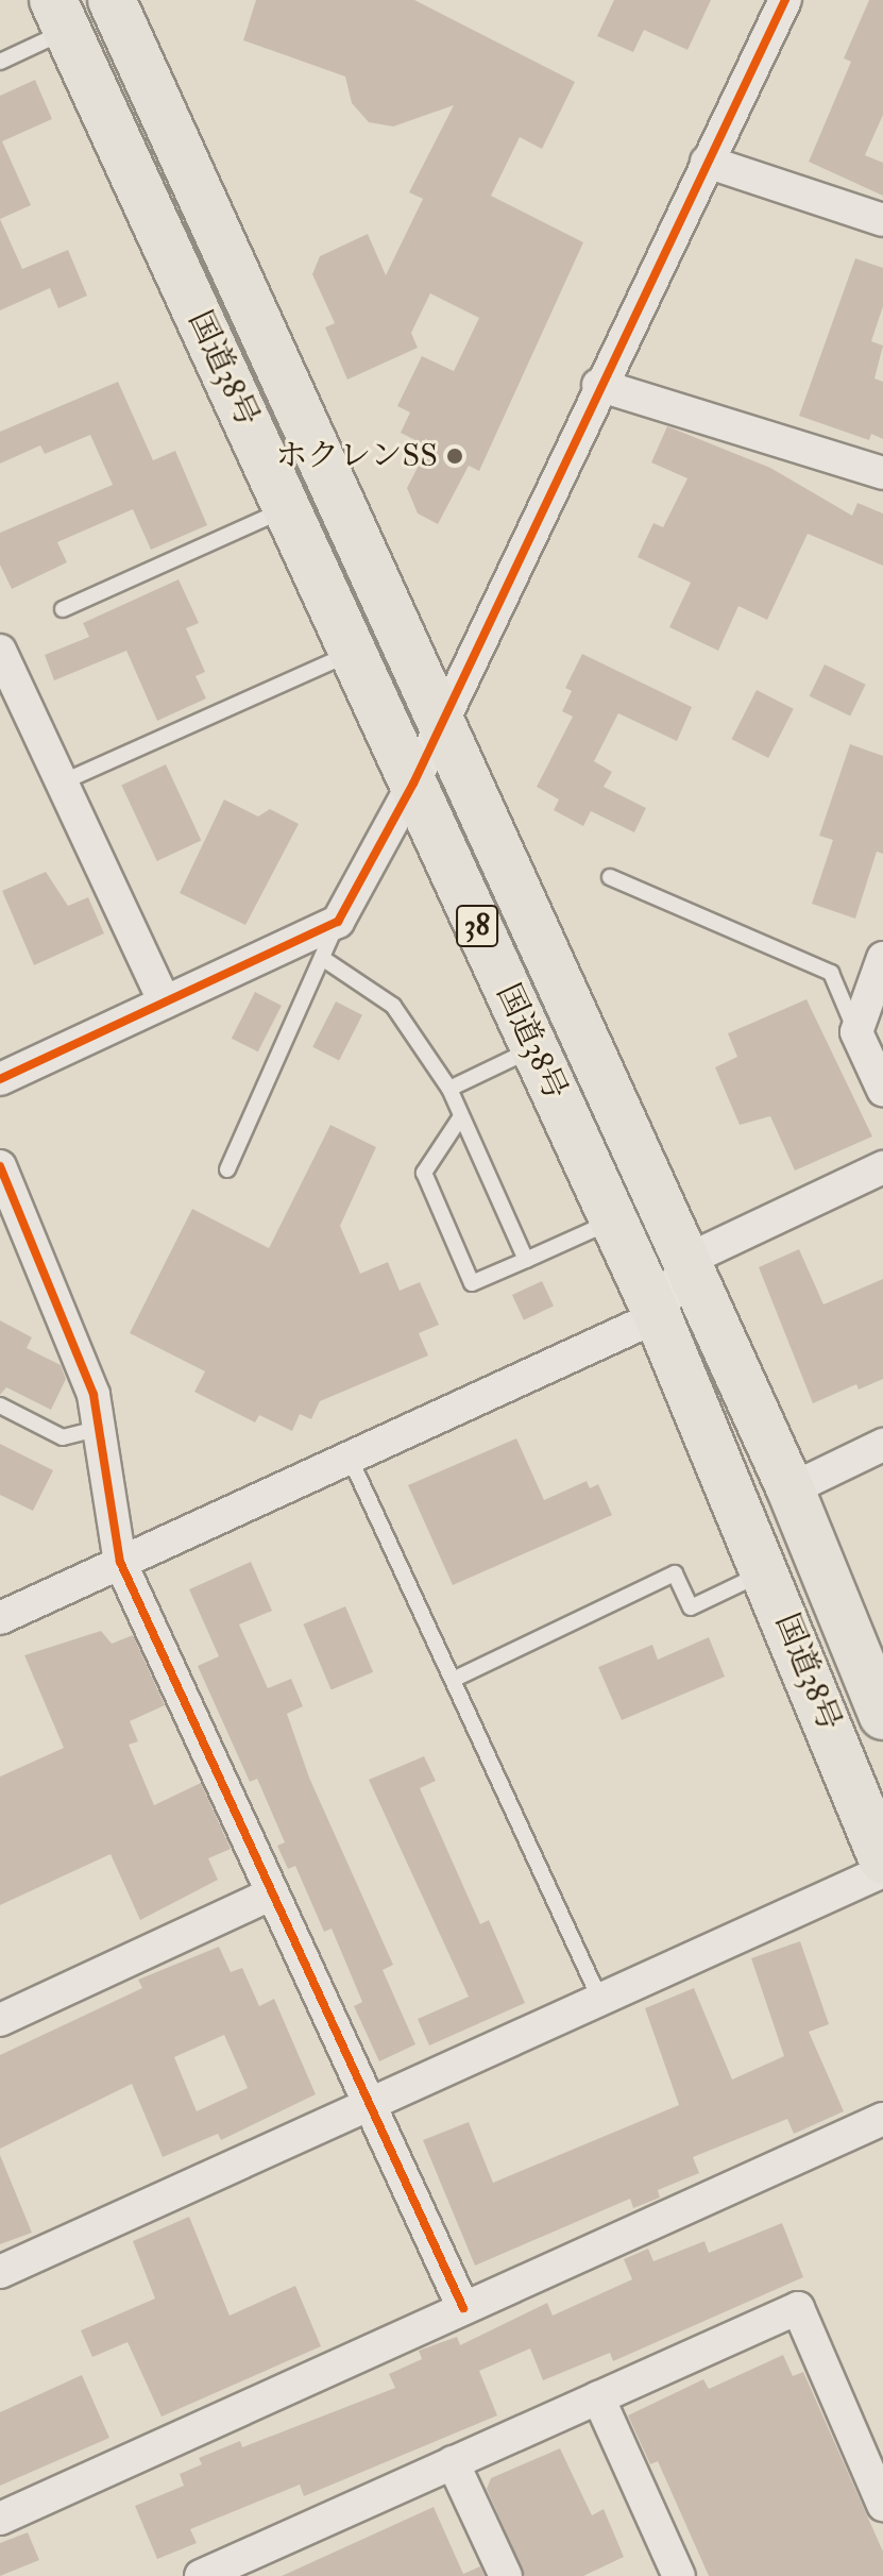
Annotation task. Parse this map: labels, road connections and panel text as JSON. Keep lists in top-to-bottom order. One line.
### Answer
{"streets":{"highway":["国道38号","38"]},"places":["ホクレンSS"]}
